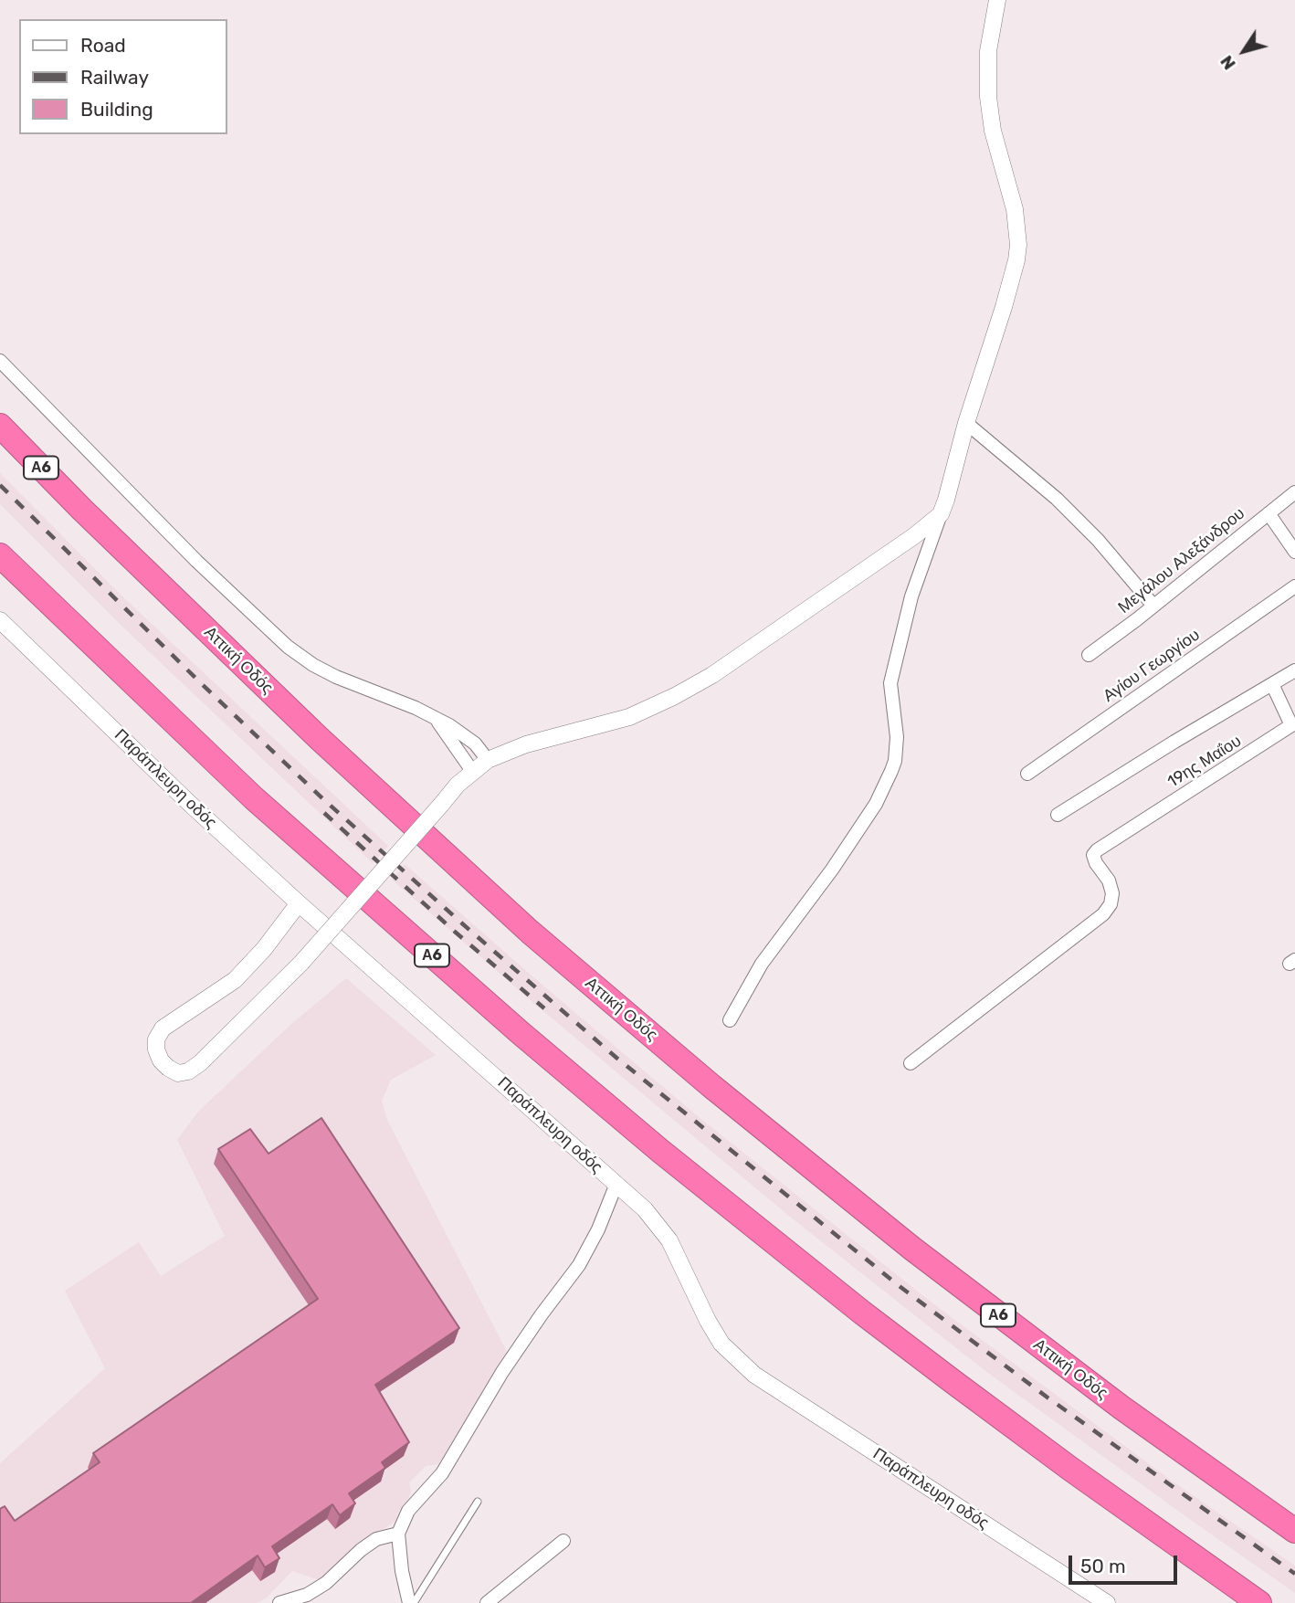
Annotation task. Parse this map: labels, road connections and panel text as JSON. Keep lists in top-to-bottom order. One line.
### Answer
{"streets":{"highway":["Α6","Αττική Οδός"],"street":["Μεγάλου Αλεξάνδρου","Αγίου Γεωργίου","19ης Μαΐου","Παράπλευρη οδός"]},"legend":["Road","Railway","Building"],"scale_bar":"50 m","north":"bottom left"}
